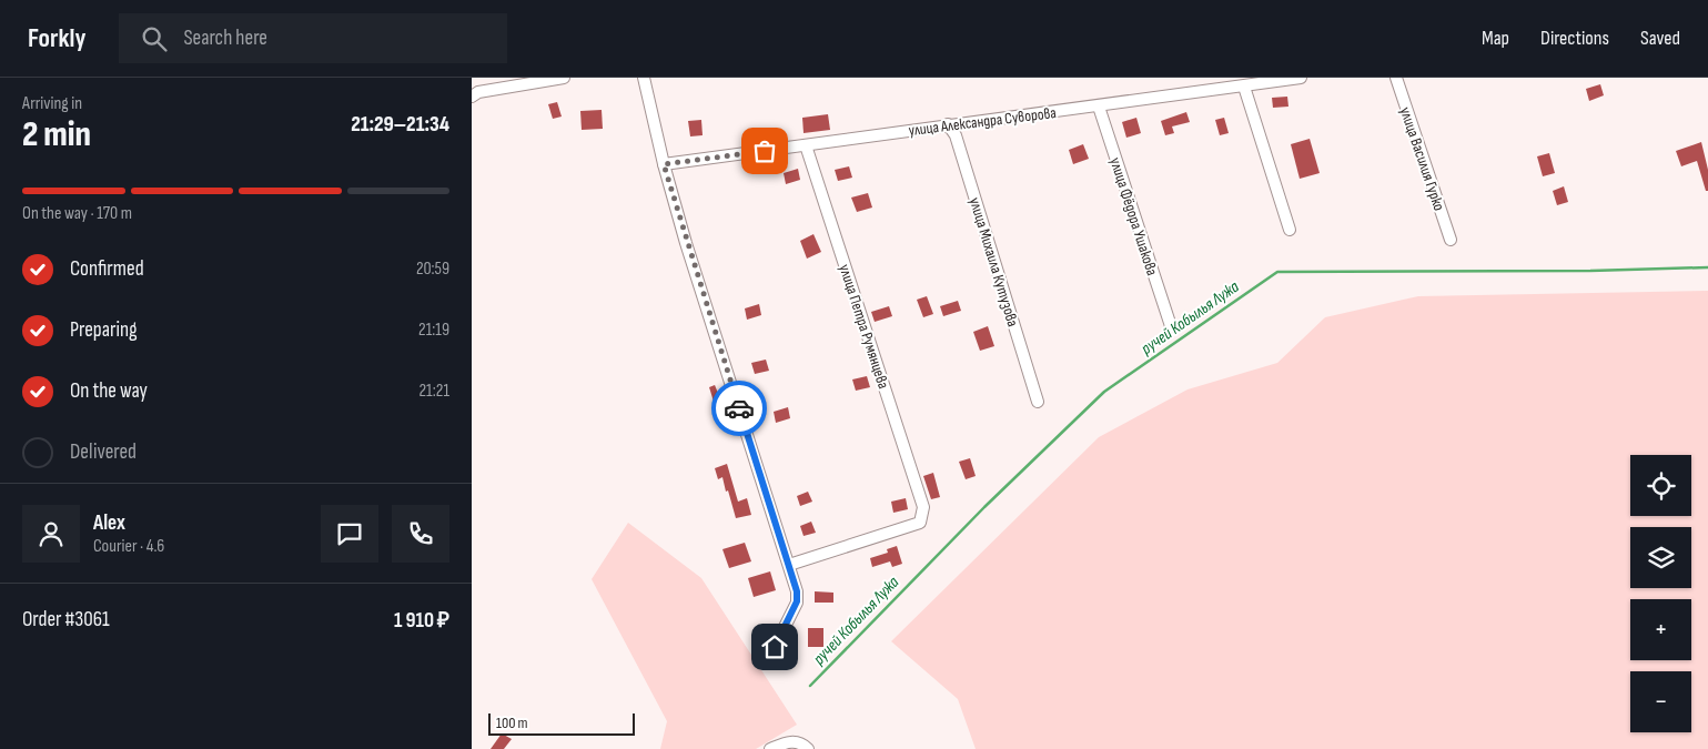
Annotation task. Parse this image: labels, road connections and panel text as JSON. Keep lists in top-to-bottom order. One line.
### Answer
{"streets":{"street":["улица Александра Суворова","улица Василия Гурко","улица Фёдора Ушакова","улица Михаила Кутузова","улица Петра Румянцева"]},"crossings":[["улица Александра Суворова","улица Фёдора Ушакова"],["улица Александра Суворова","улица Михаила Кутузова"],["улица Александра Суворова","улица Петра Румянцева"]],"water":["ручей Кобылья Лужа"],"scale_bar":"100 m","page":{"header":"Forkly","search":"Search here","nav":["Map","Directions","Saved"],"heading":["2 min","Arriving in","21:29–21:34"],"panel":["Alex","Courier · 4.6","Order #3061","1 910 ₽"],"bar":"On the way · 170 m","list":[["Confirmed","20:59"],["Preparing","21:19"],["On the way","21:21"],"Delivered"],"map_buttons":["+","−"],"scale":"100 m"}}
